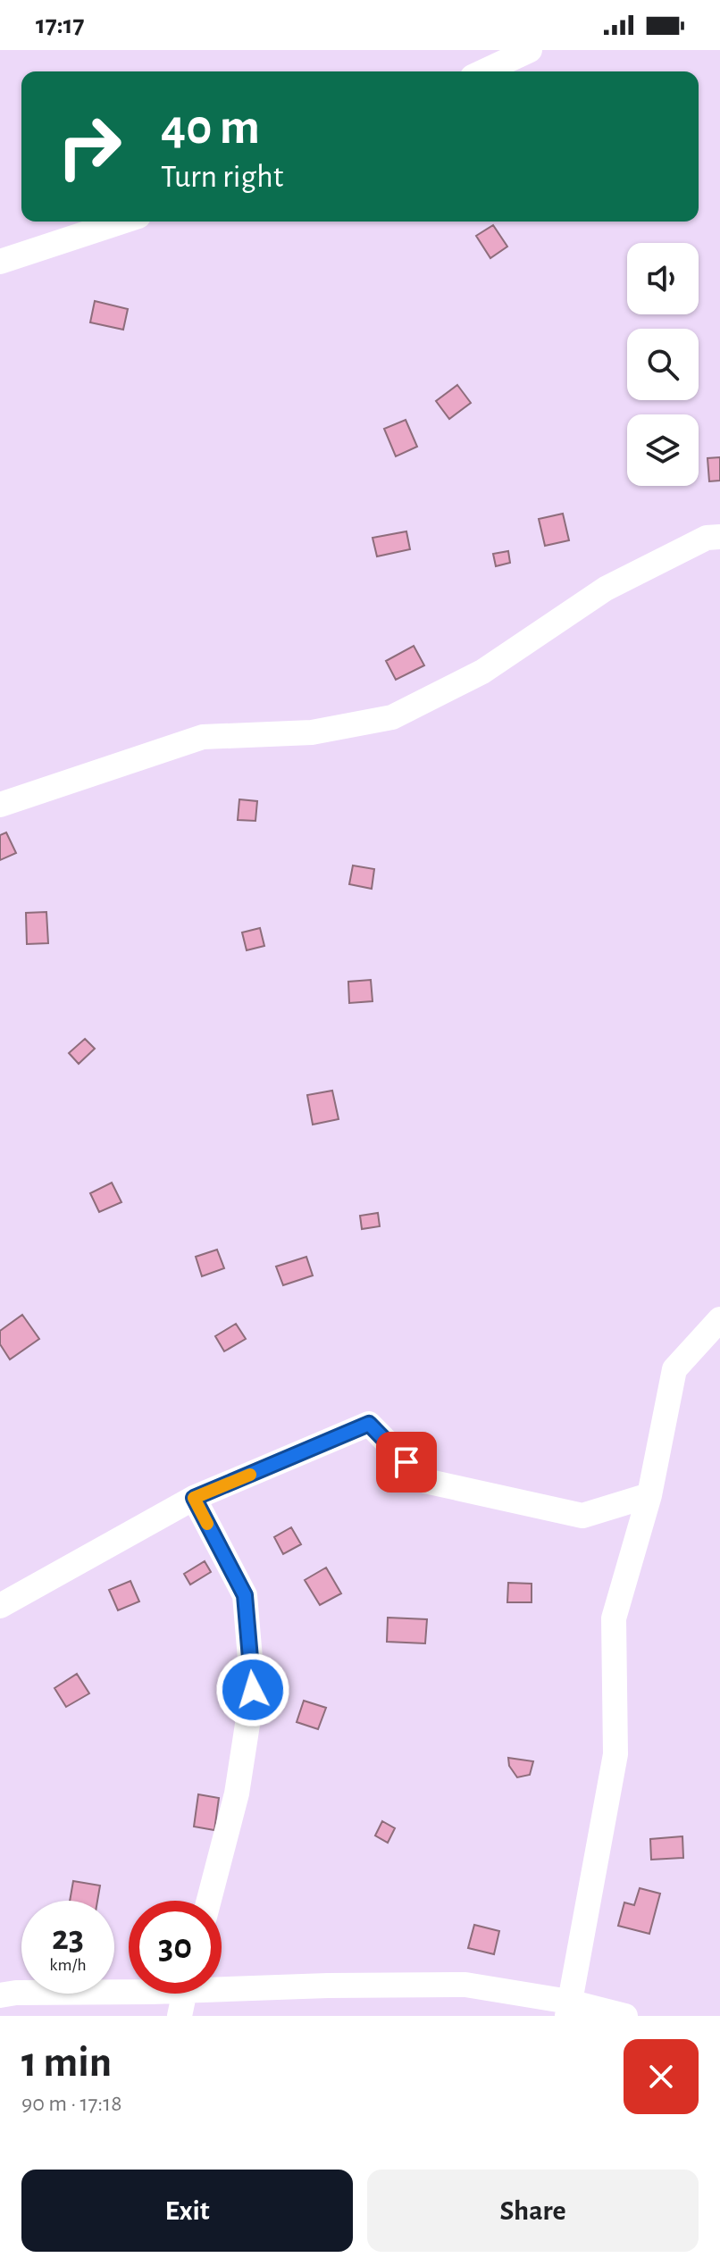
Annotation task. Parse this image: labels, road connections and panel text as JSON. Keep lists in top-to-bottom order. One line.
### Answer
{"page":{"status":"17:17","turn":["40 m","Turn right"],"speed":"23 km/h","limit":"30","heading":["1 min","90 m · 17:18"],"buttons":["Exit","Share"]}}
